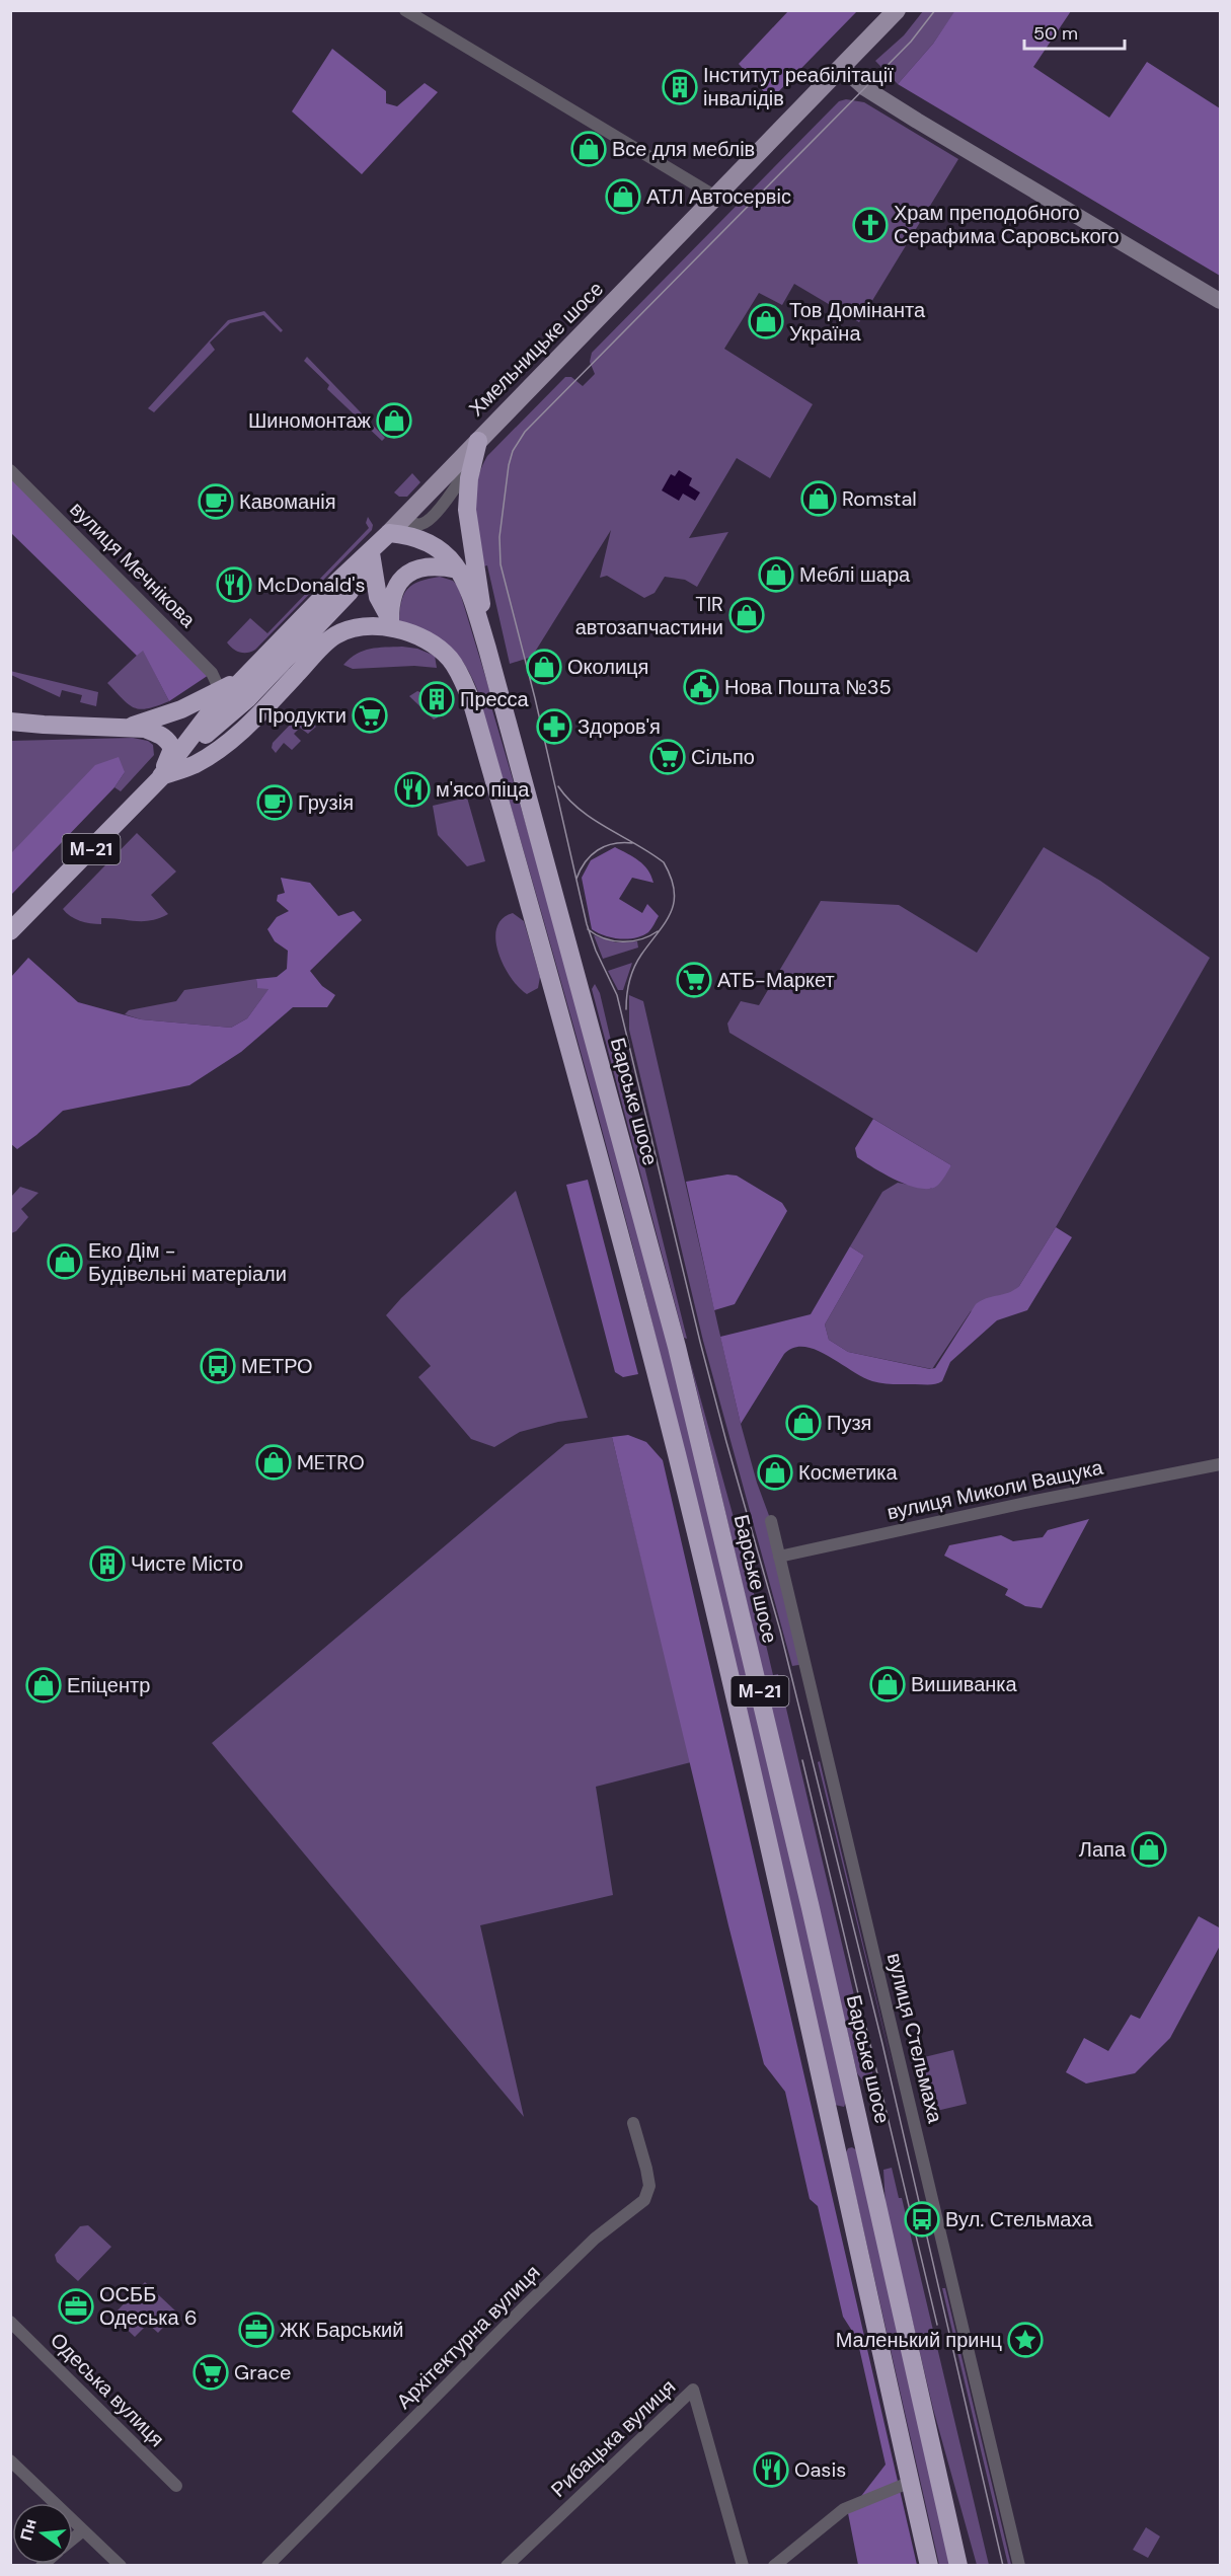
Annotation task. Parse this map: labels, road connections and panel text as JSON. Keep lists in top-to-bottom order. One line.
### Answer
{"streets":{"highway":["М-21","Барське шосе"],"main road":["Хмельницьке шосе"],"street":["вулиця Мечнікова","вулиця Миколи Ващука","вулиця Стельмаха","Архітектурна вулиця","Одеська вулиця","Рибацька вулиця"]},"crossings":[["Хмельницьке шосе","М-21"],["вулиця Мечнікова","М-21"],["М-21","Барське шосе"],["вулиця Миколи Ващука","вулиця Стельмаха"]],"places":{"building":["Інститут реабілітації інвалідів","Пресса","Чисте Місто"],"shop":["Все для меблів","АТЛ Автосервіс","Тов Домінанта Україна","Шиномонтаж","Romstal","Меблі шара","TIR автозапчастини","Околиця","Еко Дім - Будівельні матеріали","Пузя","METRO","Косметика","Вишиванка","Епіцентр","Лапа"],"church":["Храм преподобного Серафима Саровського"],"cafe":["Кавоманія","Грузія"],"restaurant":["McDonald's","м'ясо піца","Oasis"],"public building":["Нова Пошта №35"],"supermarket":["Продукти","Сільпо","АТБ-Маркет","Grace"],"pharmacy":["Здоров'я"],"bus stop":["МЕТРО","Вул. Стельмаха"],"office":["ОСББ Одеська 6","ЖК Барський"],"place":["Маленький принц"]},"scale_bar":"50 m","north":"left"}
